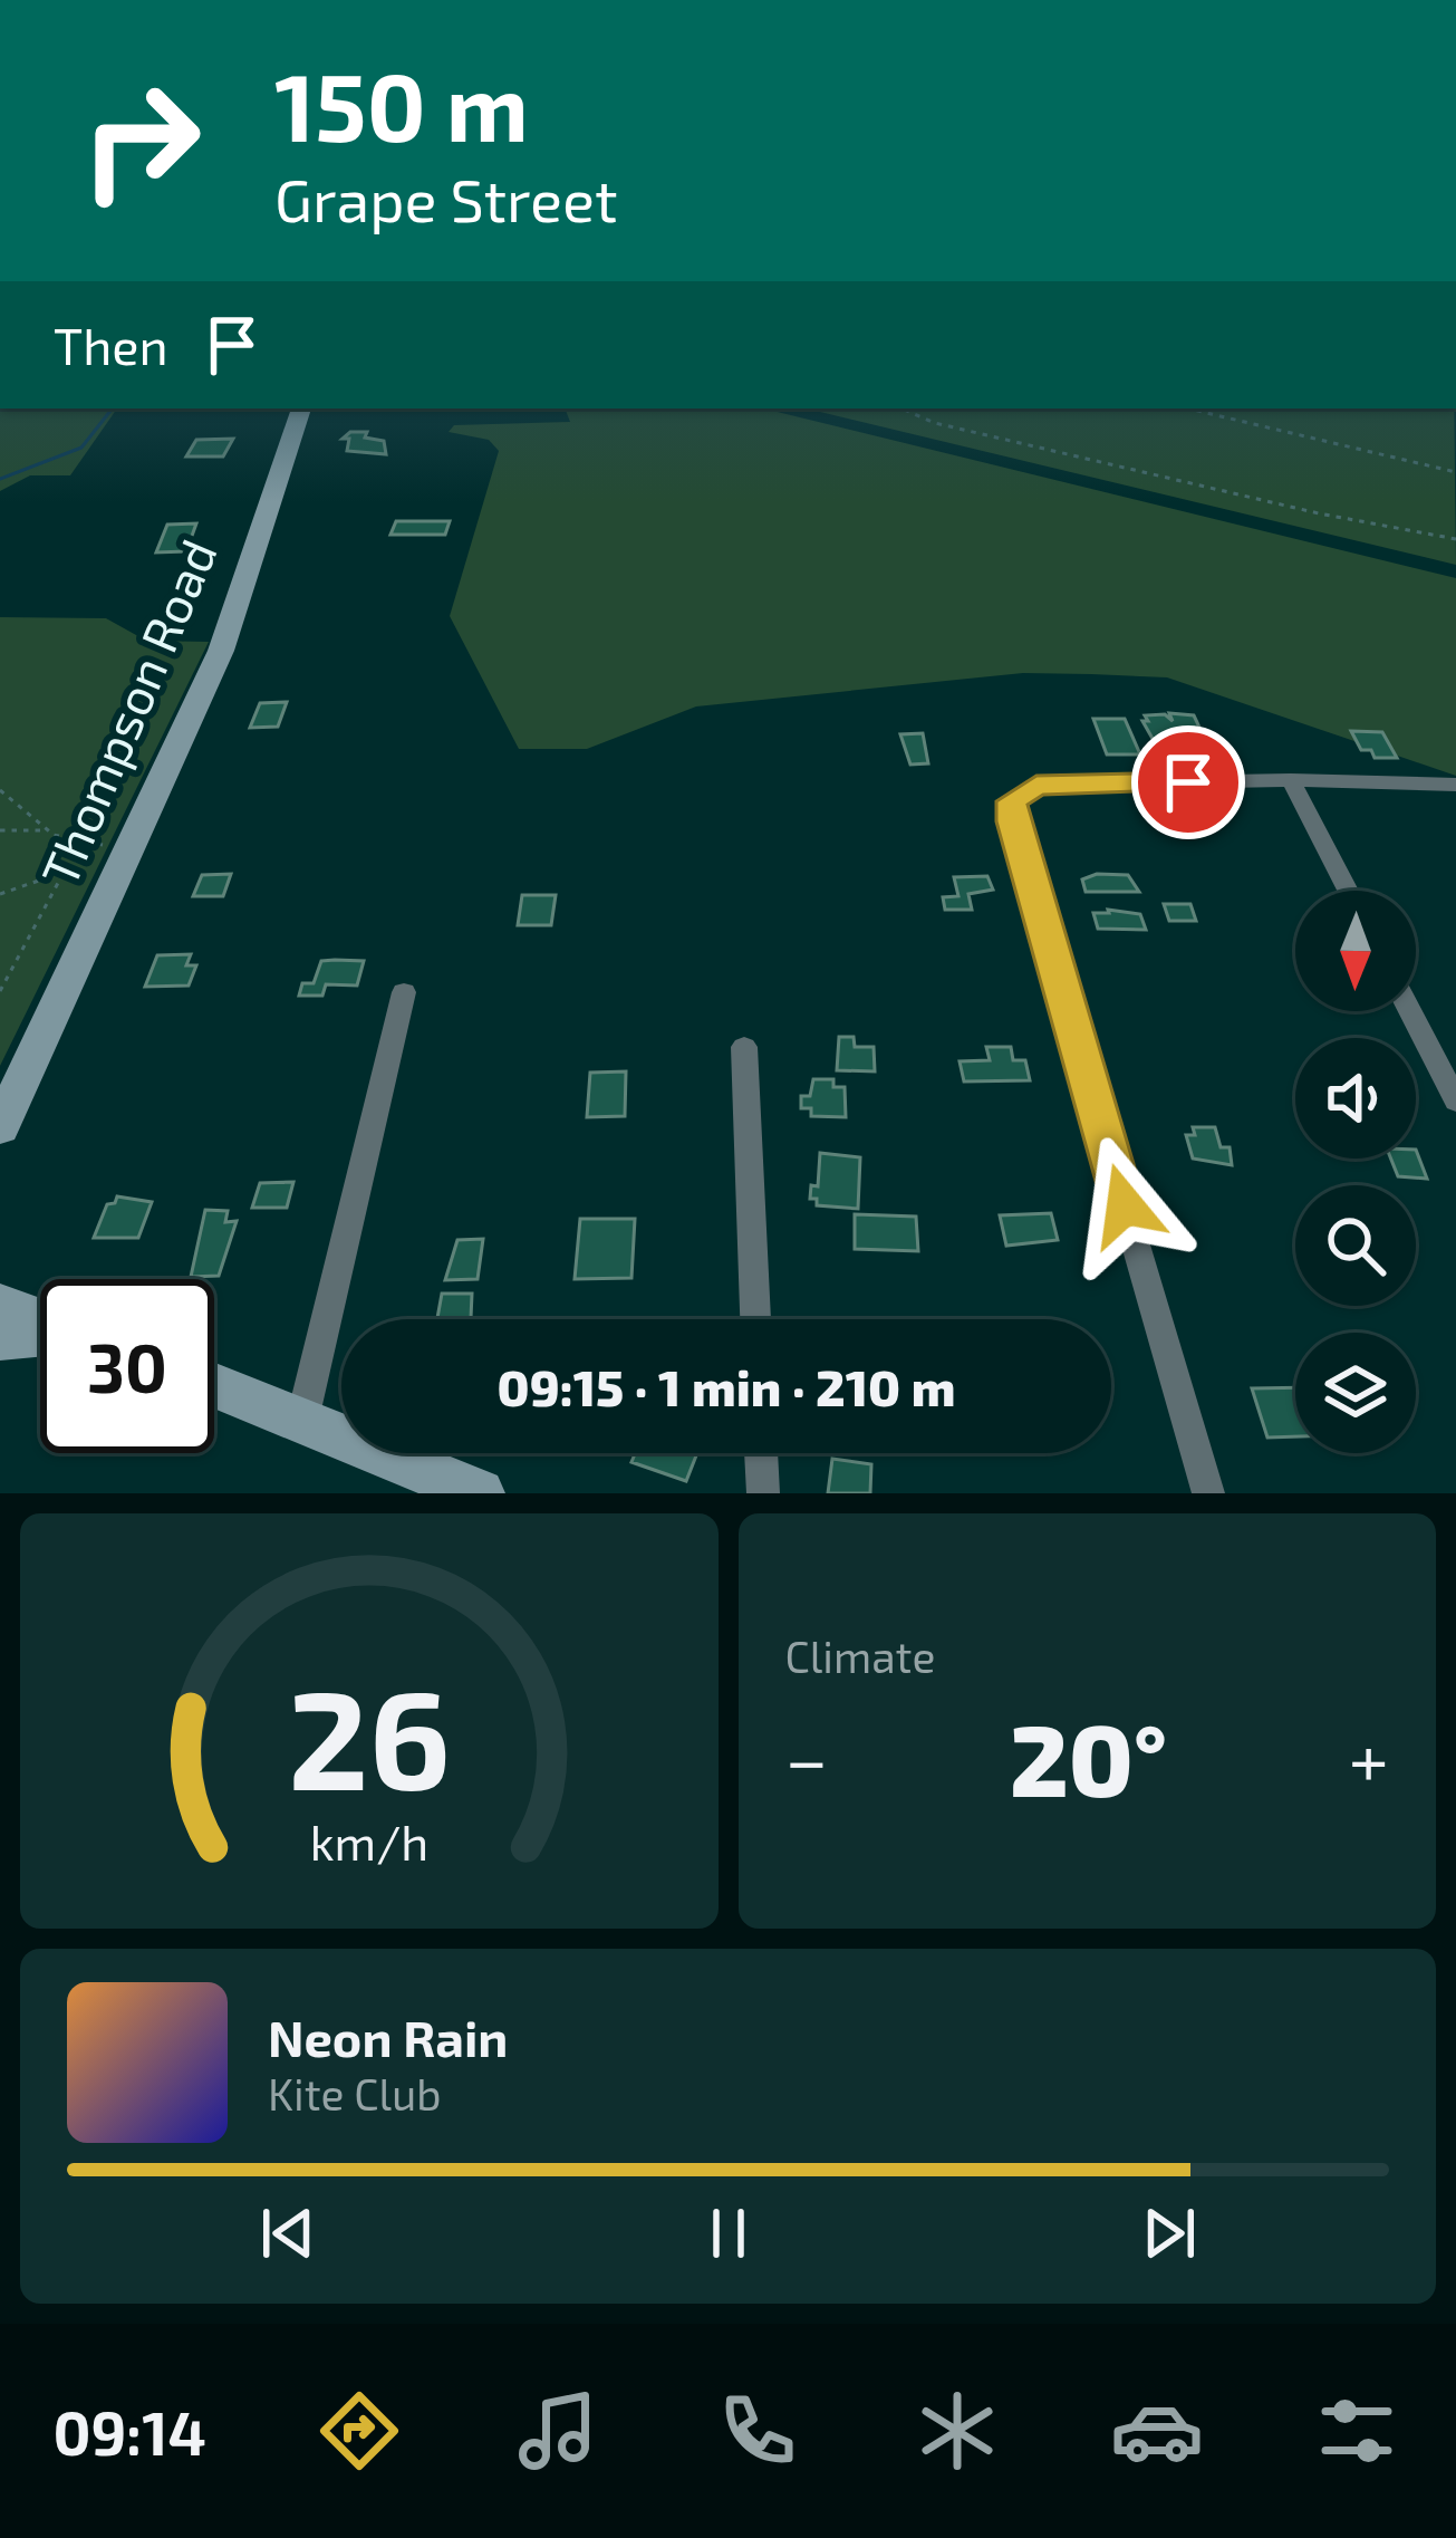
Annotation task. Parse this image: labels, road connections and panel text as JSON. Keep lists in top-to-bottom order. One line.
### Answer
{"streets":{"main road":["Thompson Road"]},"north":"bottom","page":{"turn":["150 m","Grape Street"],"then":"Then","limit":"30","trip":"09:15 · 1 min · 210 m","tile":"Climate","heat":["−","20°","+"],"song":["Neon Rain","Kite Club"],"tabs":"09:14","gauge":["26","km/h"]}}
